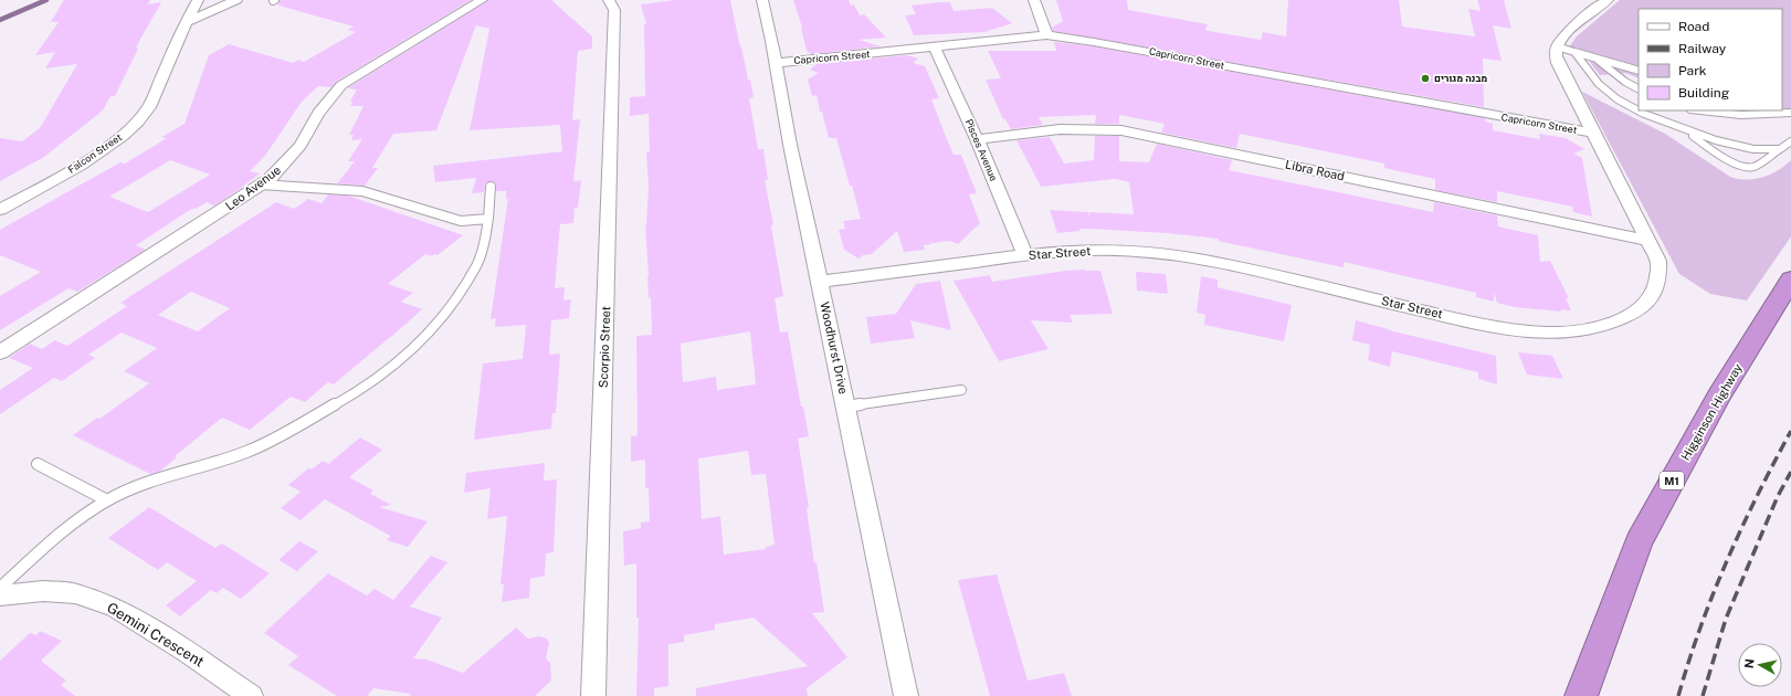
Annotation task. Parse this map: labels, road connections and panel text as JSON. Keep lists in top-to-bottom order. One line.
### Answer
{"streets":{"highway":["Higginson Highway","M1"],"street":["Capricorn Street","Pisces Avenue","Falcon Street","Libra Road","Leo Avenue","Star Street","Scorpio Street","Woodhurst Drive","Gemini Crescent"]},"crossings":[["Capricorn Street","Pisces Avenue"],["Capricorn Street","Star Street"],["Capricorn Street","Woodhurst Drive"],["Pisces Avenue","Libra Road"],["Pisces Avenue","Star Street"],["Libra Road","Star Street"],["Star Street","Woodhurst Drive"]],"places":["מבנה מגורים"],"legend":["Road","Railway","Park","Building"],"north":"left"}
